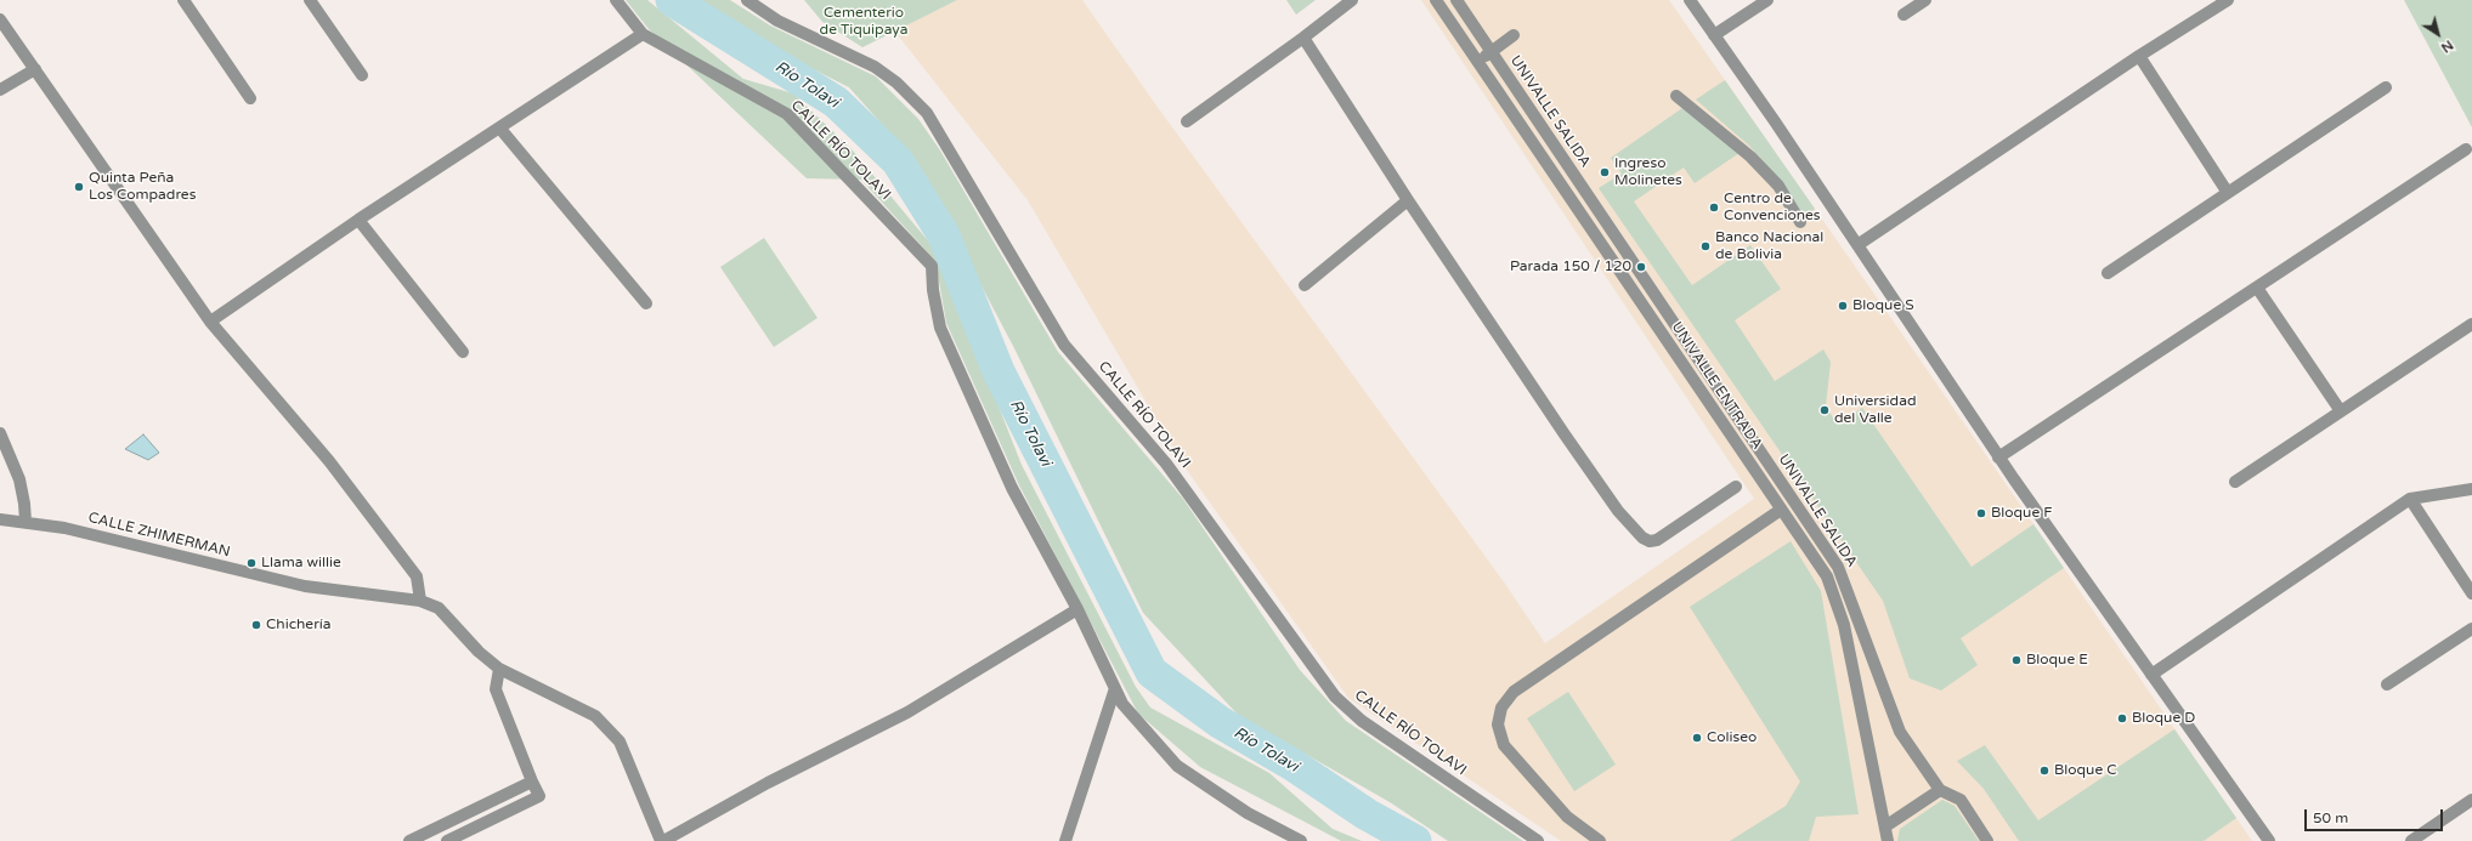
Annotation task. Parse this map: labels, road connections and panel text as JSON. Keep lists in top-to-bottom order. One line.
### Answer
{"streets":{"street":["UNIVALLE SALIDA","CALLE RÍO TOLAVI","UNIVALLE ENTRADA","CALLE ZHIMERMAN"]},"water":["Río Tolavi"],"parks":["Cementerio de Tiquipaya"],"places":["Ingreso Molinetes","Quinta Peña Los Compadres","Centro de Convenciones","Banco Nacional de Bolivia","Parada 150 / 120","Bloque S","Universidad del Valle","Bloque F","Llama willie","Chichería","Bloque E","Bloque D","Coliseo","Bloque C"],"scale_bar":"50 m","north":"bottom right"}
